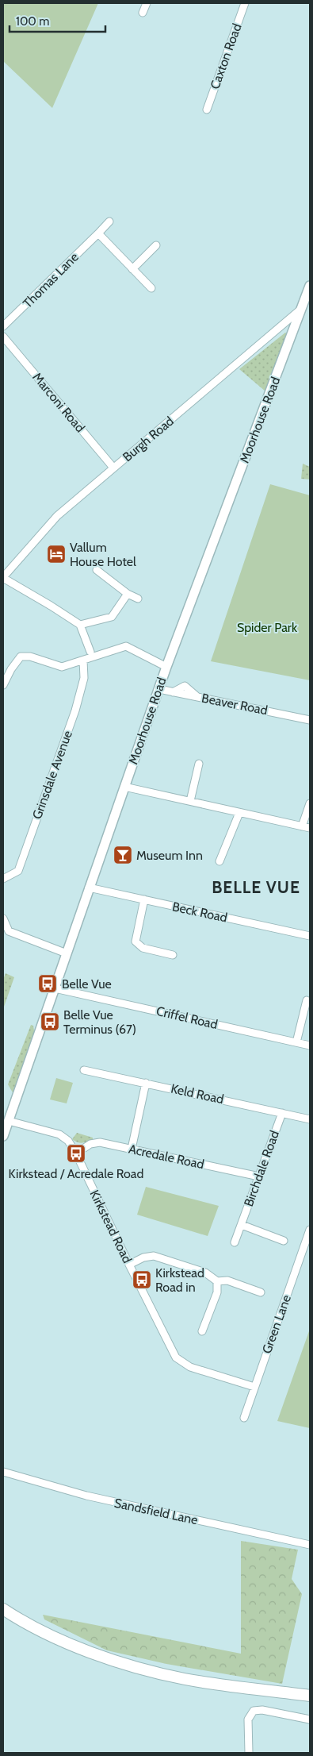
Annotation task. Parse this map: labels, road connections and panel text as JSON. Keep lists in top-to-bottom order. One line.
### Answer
{"streets":{"main road":["Moorhouse Road"],"street":["Caxton Road","Thomas Lane","Marconi Road","Burgh Road","Beaver Road","Grinsdale Avenue","Beck Road","Criffel Road","Keld Road","Acredale Road","Birchdale Road","Kirkstead Road","Green Lane","Sandsfield Lane"]},"crossings":[["Marconi Road","Burgh Road"],["Moorhouse Road","Burgh Road"],["Moorhouse Road","Beaver Road"],["Moorhouse Road","Beck Road"],["Moorhouse Road","Criffel Road"],["Moorhouse Road","Kirkstead Road"],["Keld Road","Birchdale Road"],["Acredale Road","Birchdale Road"],["Acredale Road","Kirkstead Road"],["Kirkstead Road","Green Lane"]],"districts":["BELLE VUE"],"parks":["Spider Park"],"places":{"hotel":["Vallum House Hotel"],"bar":["Museum Inn"],"bus stop":["Belle Vue","Belle Vue Terminus (67)","Kirkstead / Acredale Road","Kirkstead Road in"]},"scale_bar":"100 m"}
